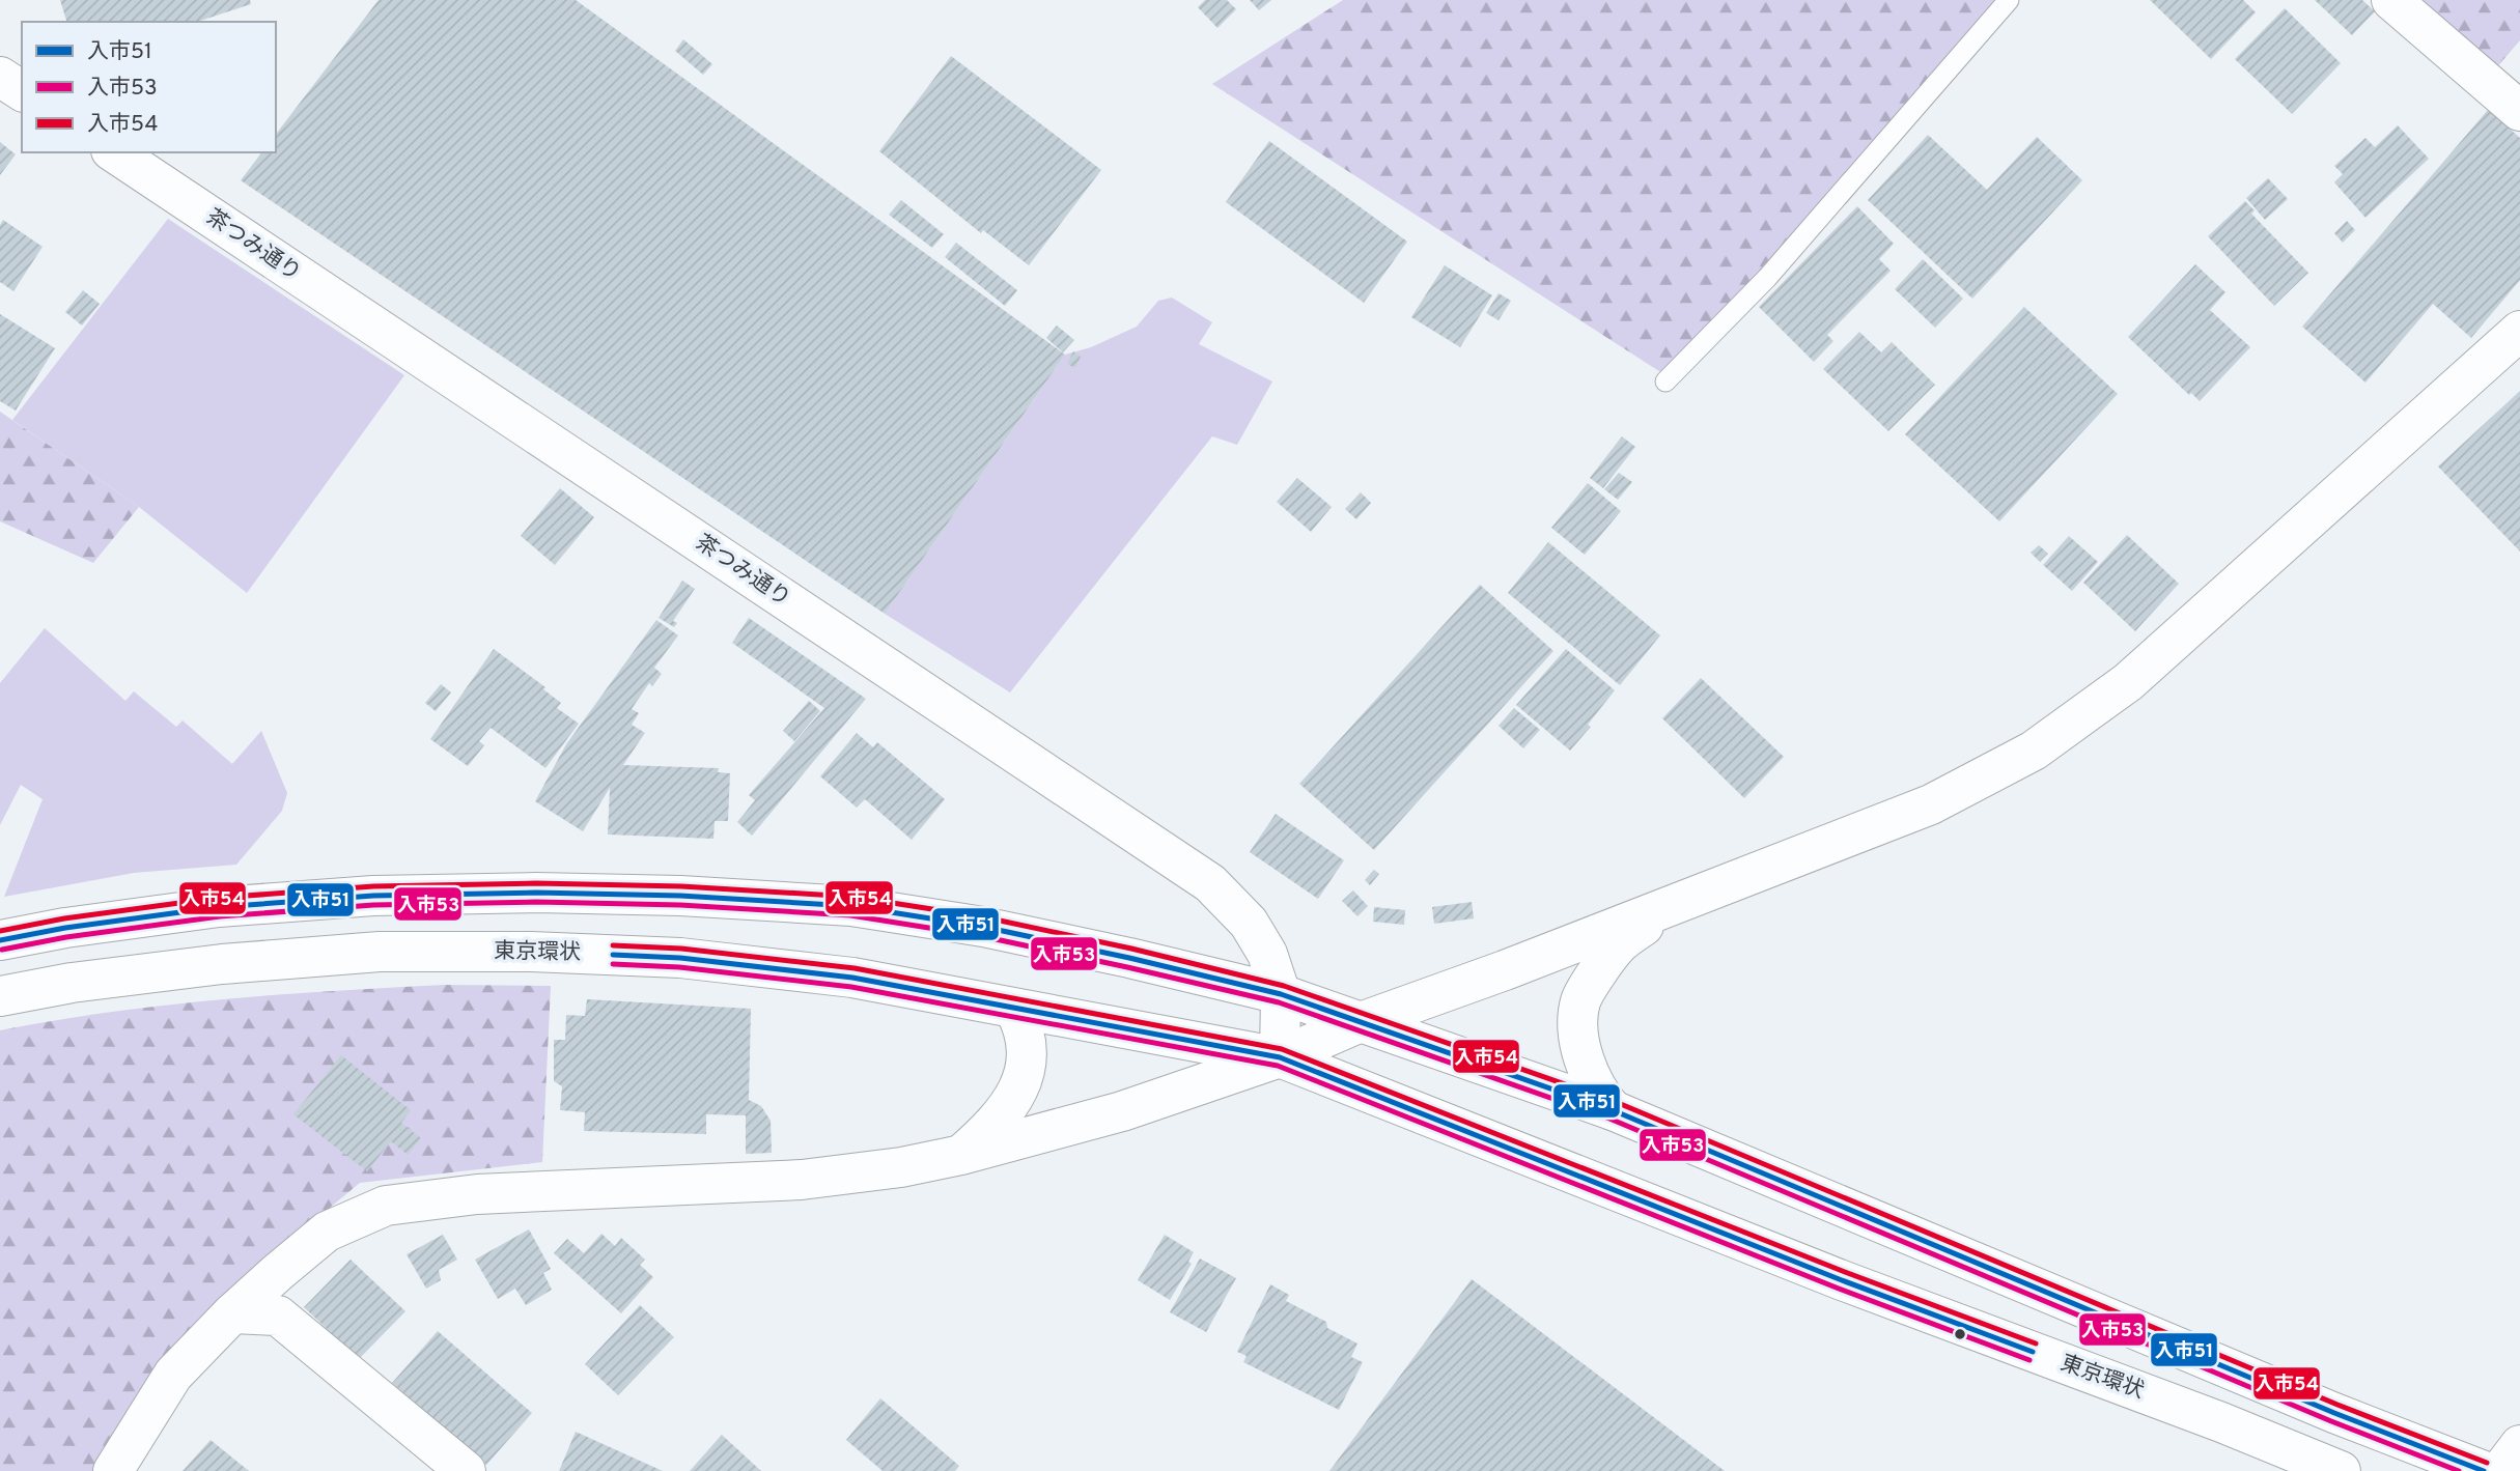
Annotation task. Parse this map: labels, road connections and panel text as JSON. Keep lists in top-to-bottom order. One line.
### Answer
{"streets":{"main road":["茶つみ通り","東京環状"]},"crossings":[["茶つみ通り","東京環状"]],"lines":["transit line 入市54","transit line 入市51","transit line 入市53"],"legend":["入市51","入市53","入市54"]}
